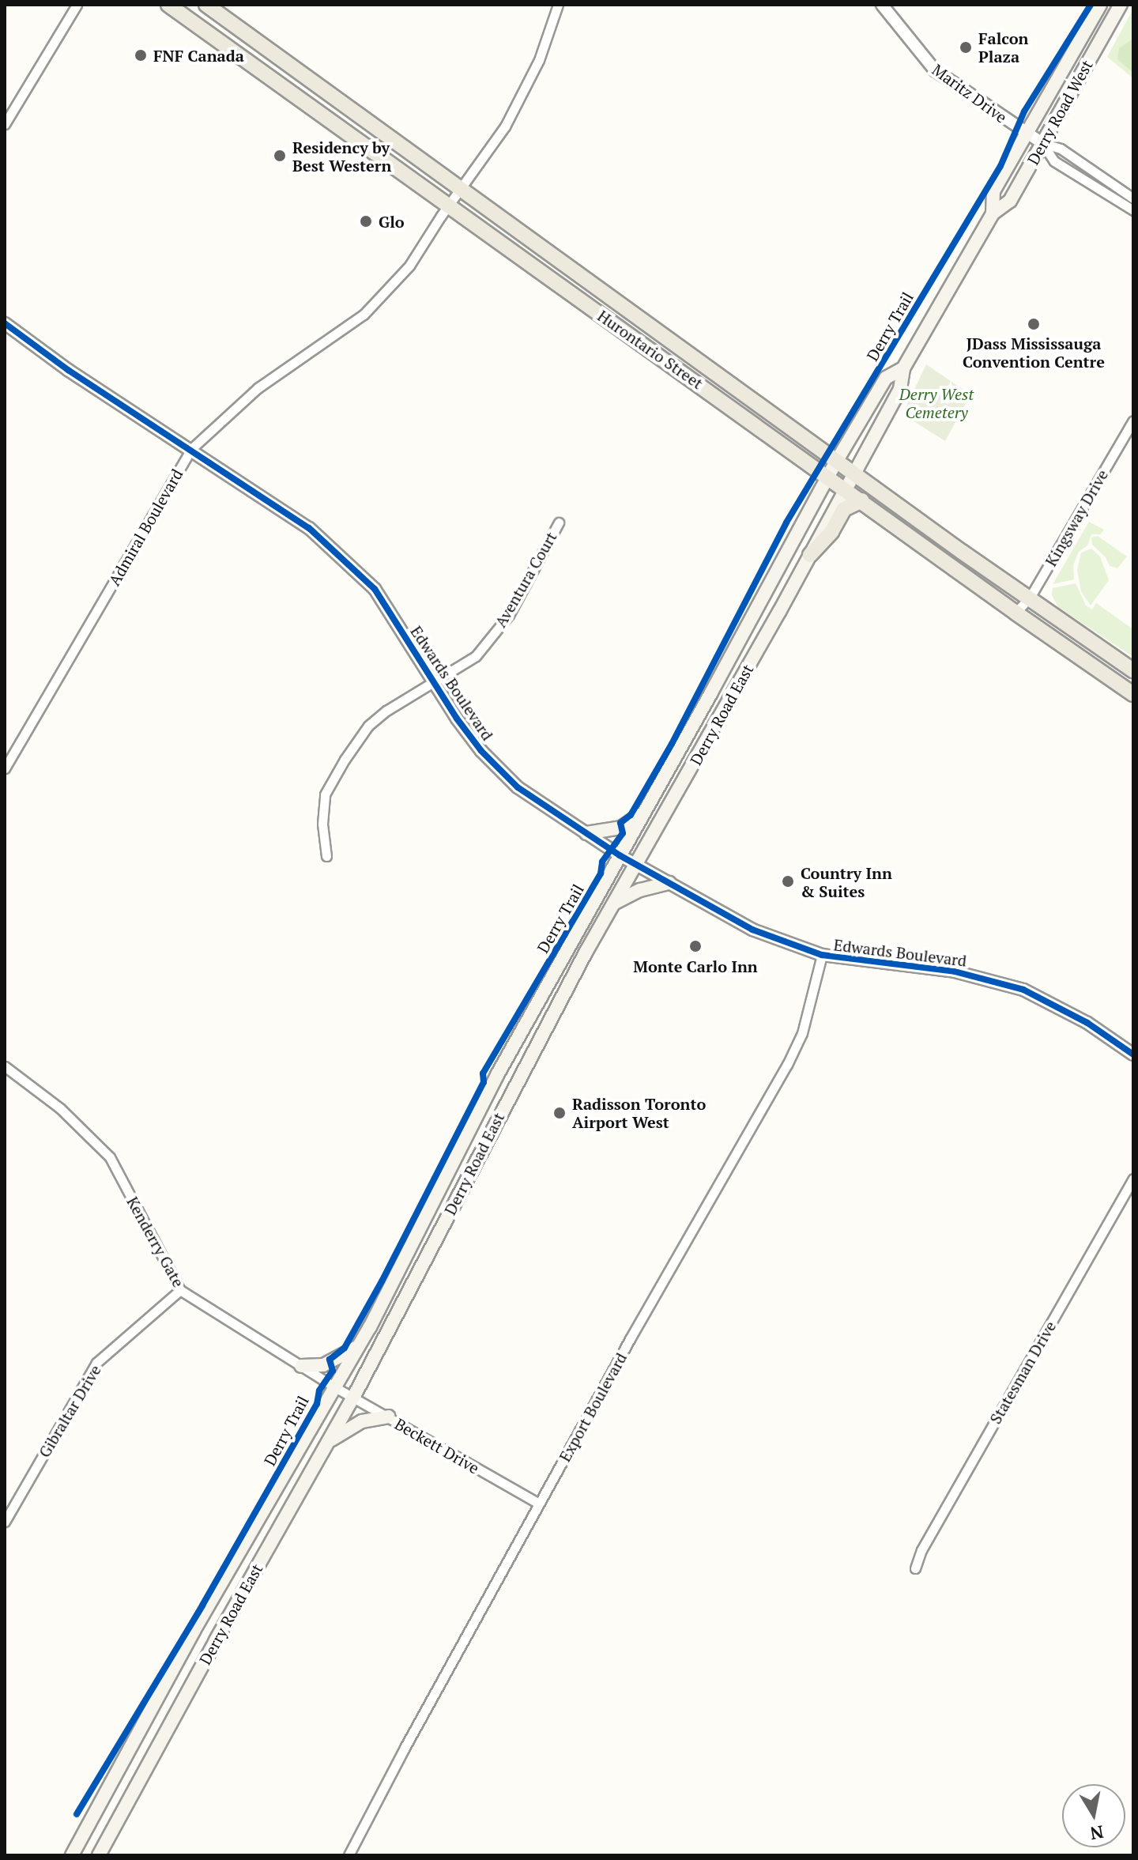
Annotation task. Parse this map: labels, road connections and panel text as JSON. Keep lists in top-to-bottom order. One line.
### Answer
{"streets":{"main road":["Derry Road West","Hurontario Street","Derry Road East"],"street":["Maritz Drive","Kingsway Drive","Admiral Boulevard","Aventura Court","Edwards Boulevard","Kenderry Gate","Statesman Drive","Export Boulevard","Gibraltar Drive","Beckett Drive"],"cycle path":["Derry Trail"]},"crossings":[["Maritz Drive","Derry Road West"],["Derry Road West","Hurontario Street"],["Derry Road West","Derry Road East"],["Hurontario Street","Kingsway Drive"],["Hurontario Street","Admiral Boulevard"],["Hurontario Street","Derry Road East"],["Admiral Boulevard","Edwards Boulevard"],["Aventura Court","Edwards Boulevard"],["Edwards Boulevard","Derry Road East"],["Edwards Boulevard","Export Boulevard"],["Derry Road East","Kenderry Gate"],["Derry Road East","Beckett Drive"],["Kenderry Gate","Gibraltar Drive"],["Kenderry Gate","Beckett Drive"],["Export Boulevard","Beckett Drive"]],"parks":["Derry West Cemetery"],"places":["Falcon Plaza","FNF Canada","Residency by Best Western","Glo","JDass Mississauga Convention Centre","Country Inn & Suites","Monte Carlo Inn","Radisson Toronto Airport West"],"north":"bottom"}
